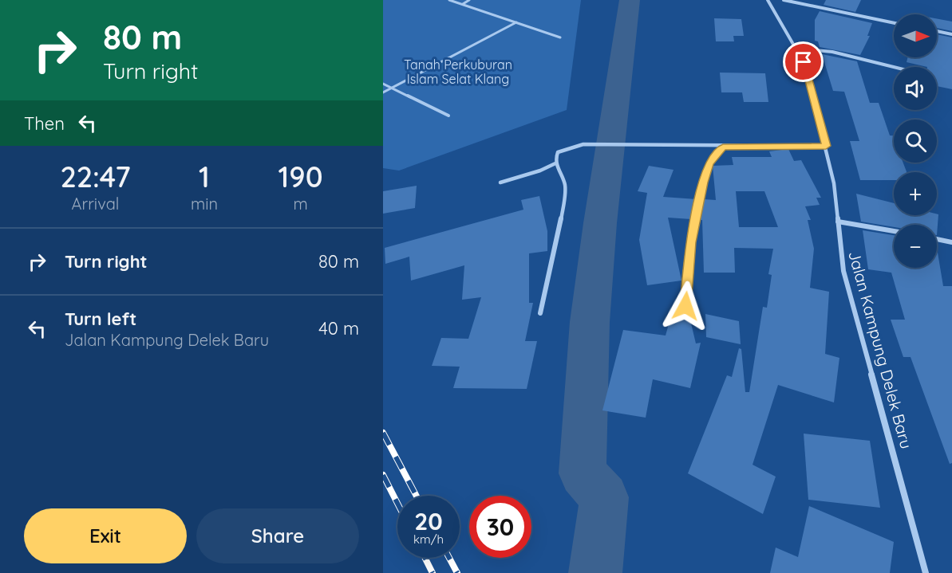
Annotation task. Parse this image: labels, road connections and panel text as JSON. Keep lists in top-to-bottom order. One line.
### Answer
{"streets":{"street":["Jalan Kampung Delek Baru"]},"parks":["Tanah Perkuburan Islam Selat Klang"],"north":"right","page":{"turn":["80 m","Turn right"],"map_buttons":["+","−"],"then":"Then","eta":["22:47","Arrival","1","min","190","m"],"list":[{"name":"Turn right","value":"80 m"},{"name":"Turn left","note":"Jalan Kampung Delek Baru","value":"40 m"}],"speed":"20 km/h","limit":"30","buttons":["Exit","Share"]}}
